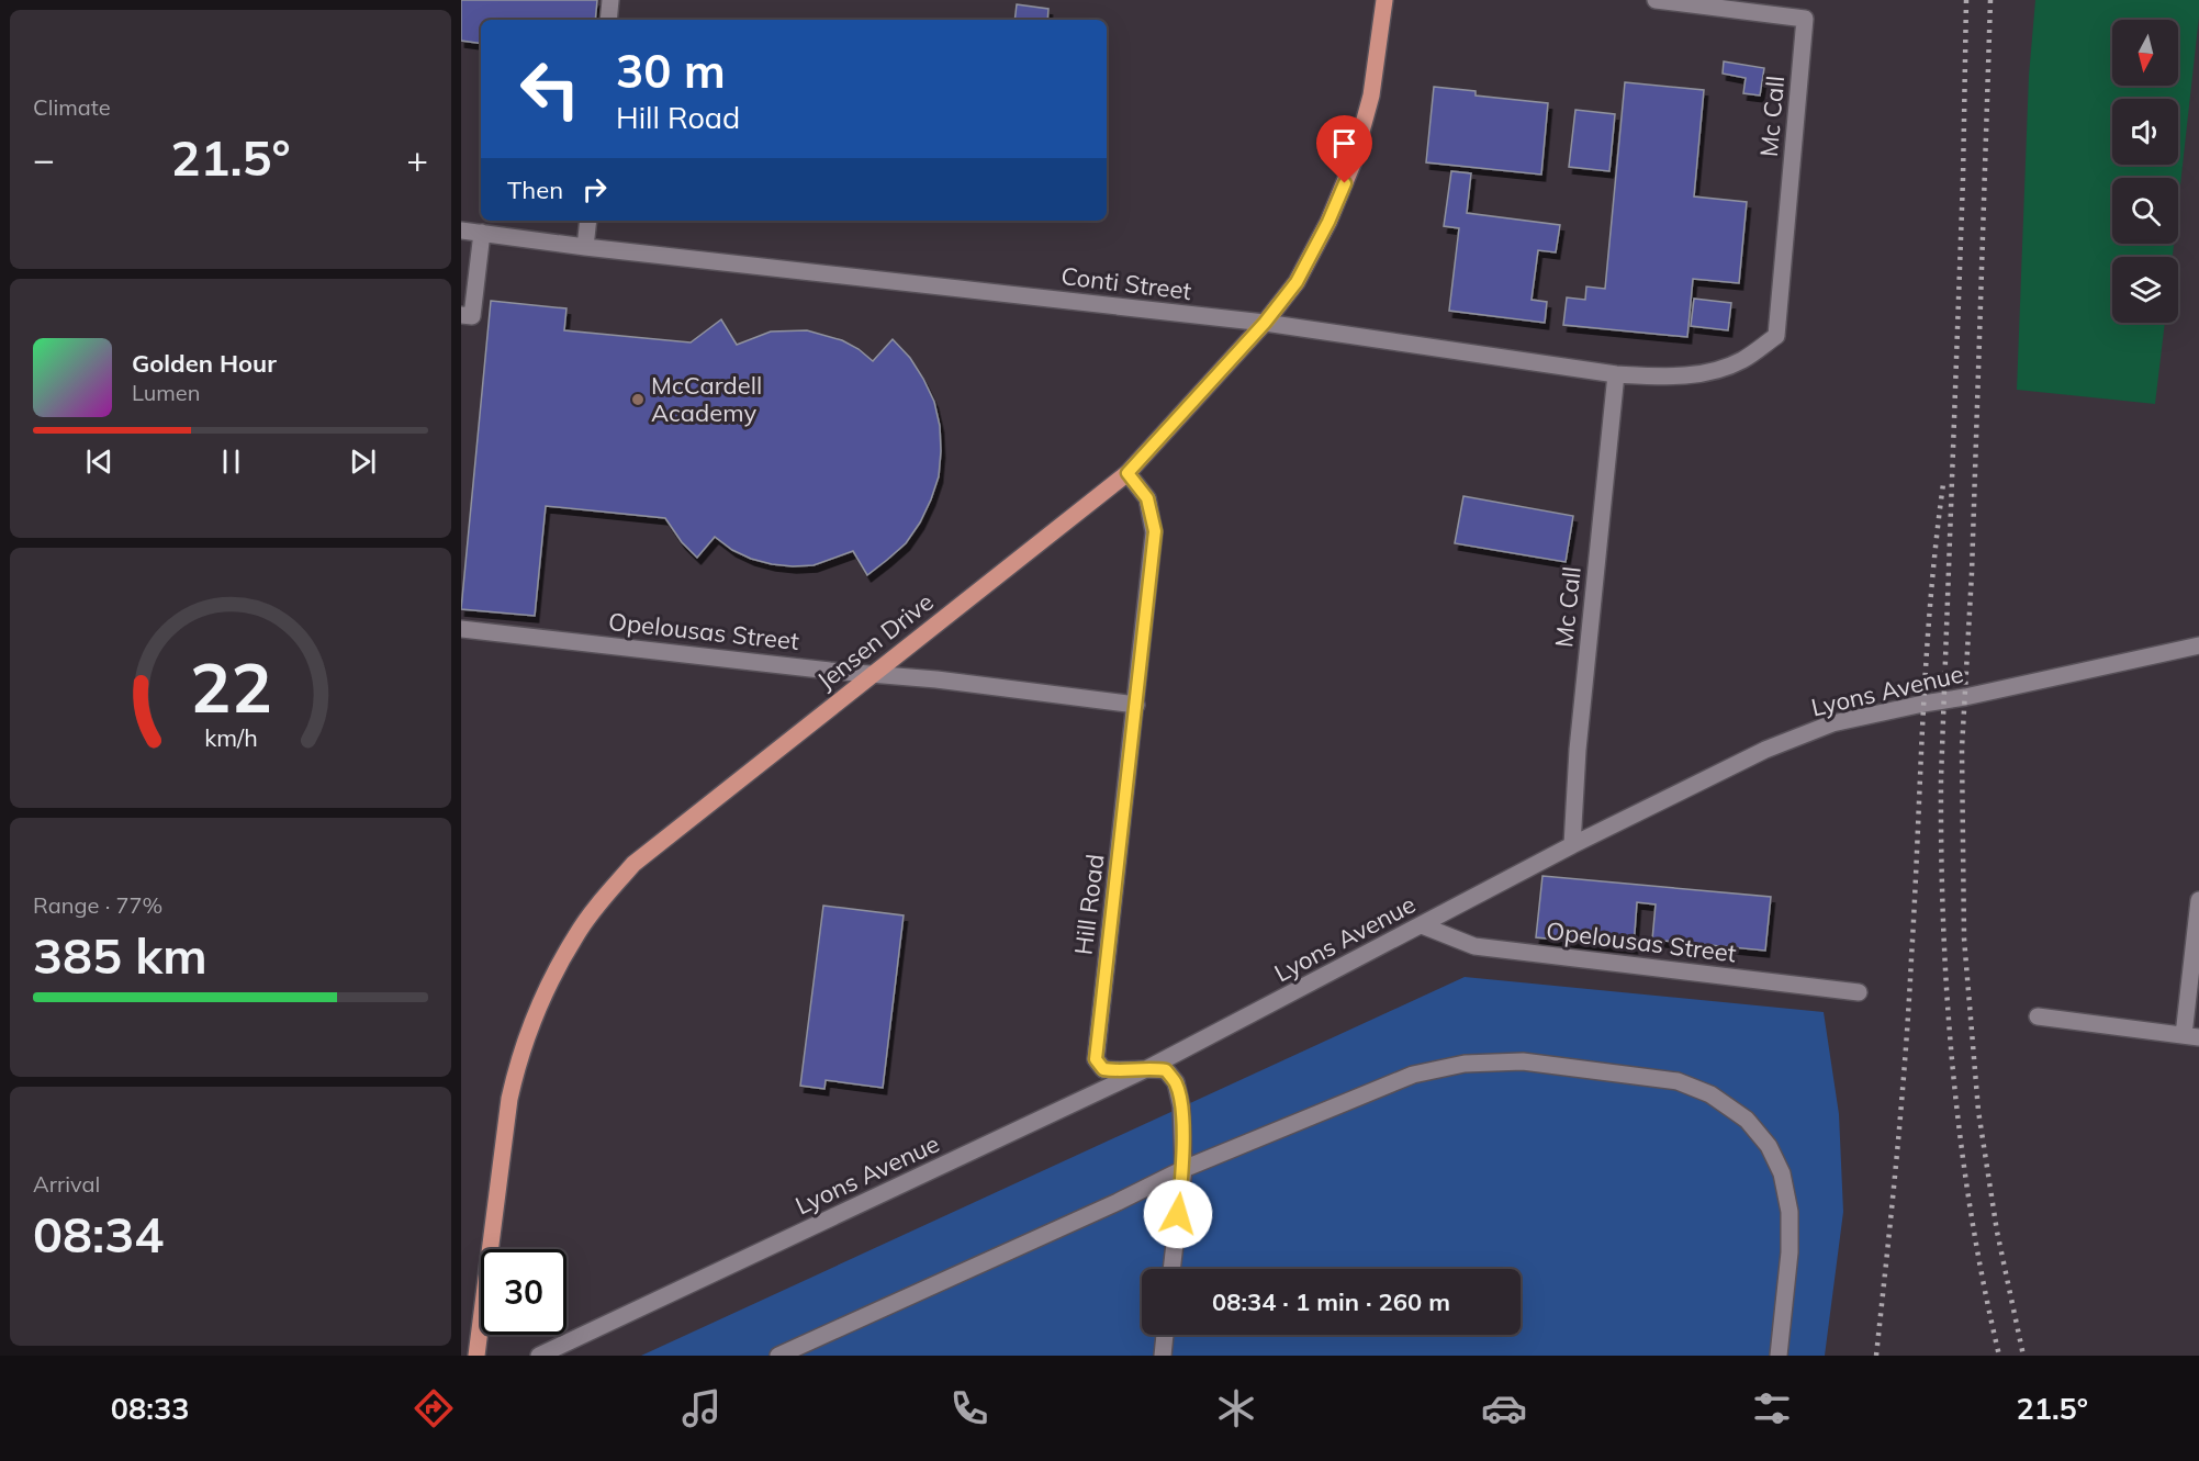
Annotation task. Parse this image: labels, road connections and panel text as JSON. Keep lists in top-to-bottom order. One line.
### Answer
{"streets":{"main road":["Jensen Drive"],"street":["Mc Call","Conti Street","Opelousas Street","Lyons Avenue","Hill Road"]},"crossings":[["Mc Call","Conti Street"],["Mc Call","Lyons Avenue"],["Conti Street","Jensen Drive"],["Opelousas Street","Jensen Drive"],["Opelousas Street","Lyons Avenue"],["Opelousas Street","Hill Road"],["Jensen Drive","Hill Road"],["Lyons Avenue","Hill Road"]],"places":["McCardell Academy"],"north":"bottom","page":{"tile":["Climate",["Range · 77%","385 km"],["Arrival","08:34"]],"turn":["30 m","Hill Road"],"heat":["−","21.5°","+"],"then":"Then","song":["Golden Hour","Lumen"],"limit":"30","trip":"08:34 · 1 min · 260 m","tabs":["08:33","21.5°"],"gauge":["22","km/h"]}}
